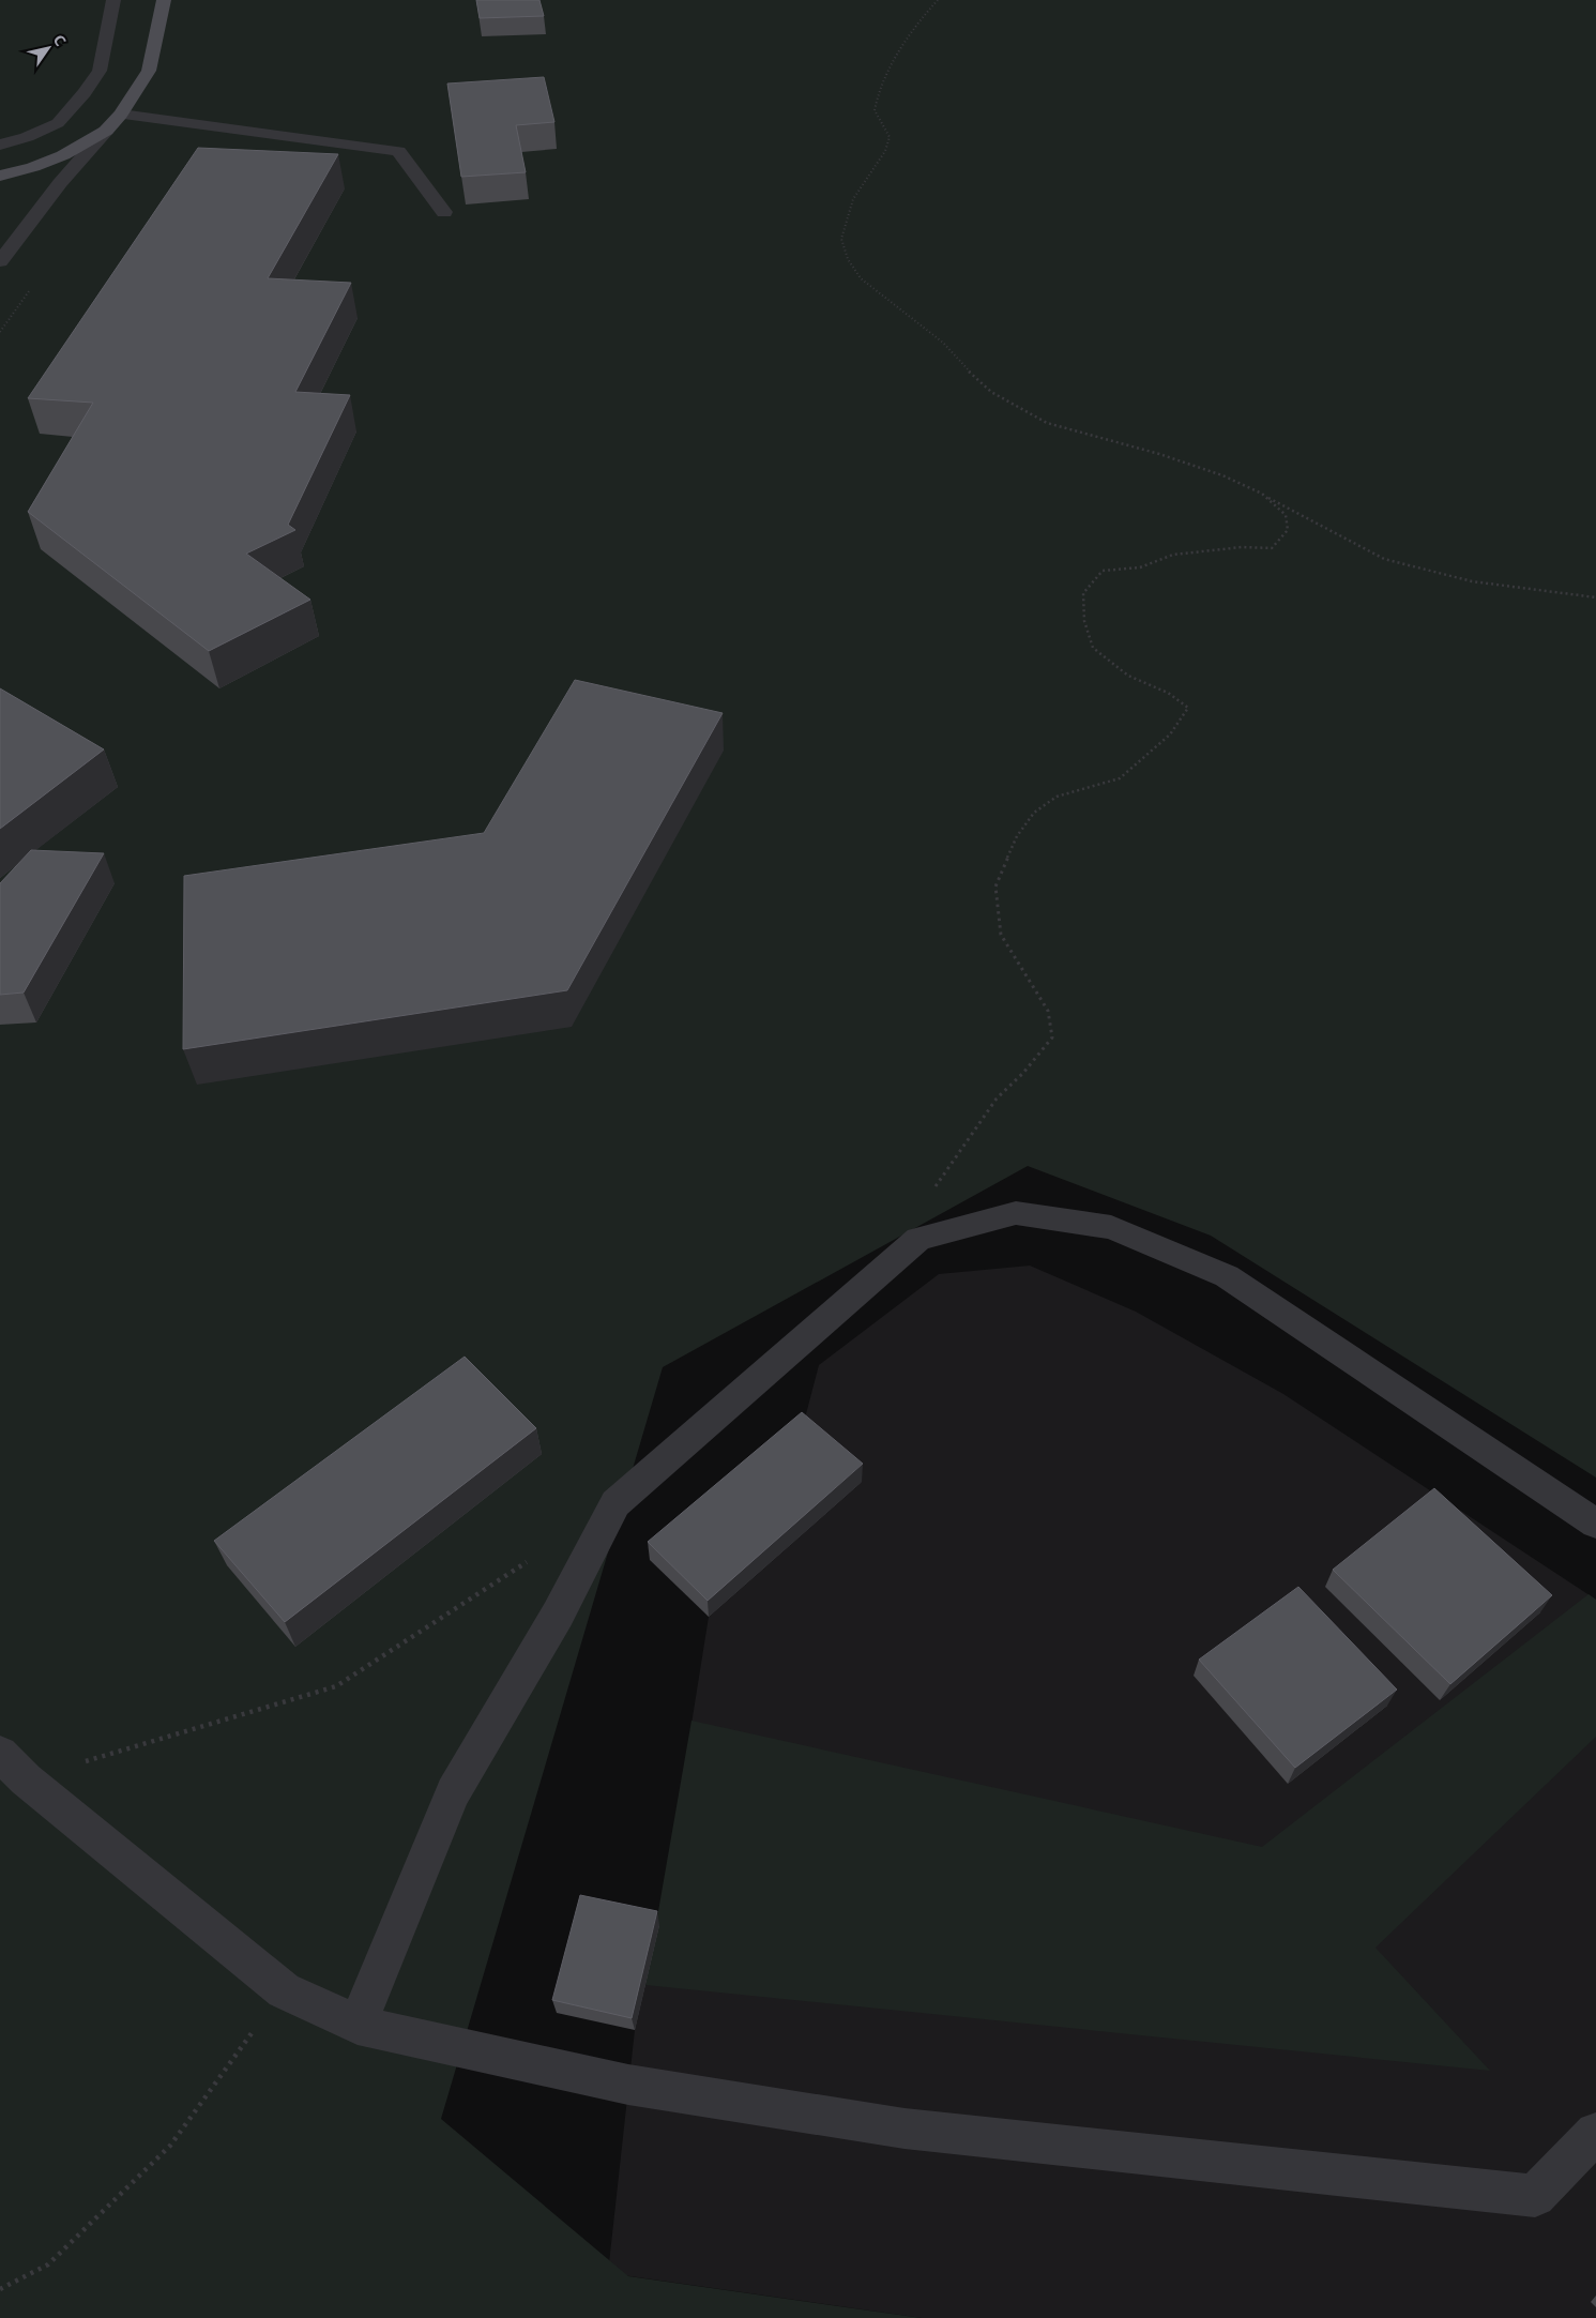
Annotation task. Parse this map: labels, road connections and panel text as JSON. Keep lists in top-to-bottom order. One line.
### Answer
{"north":"top right"}
